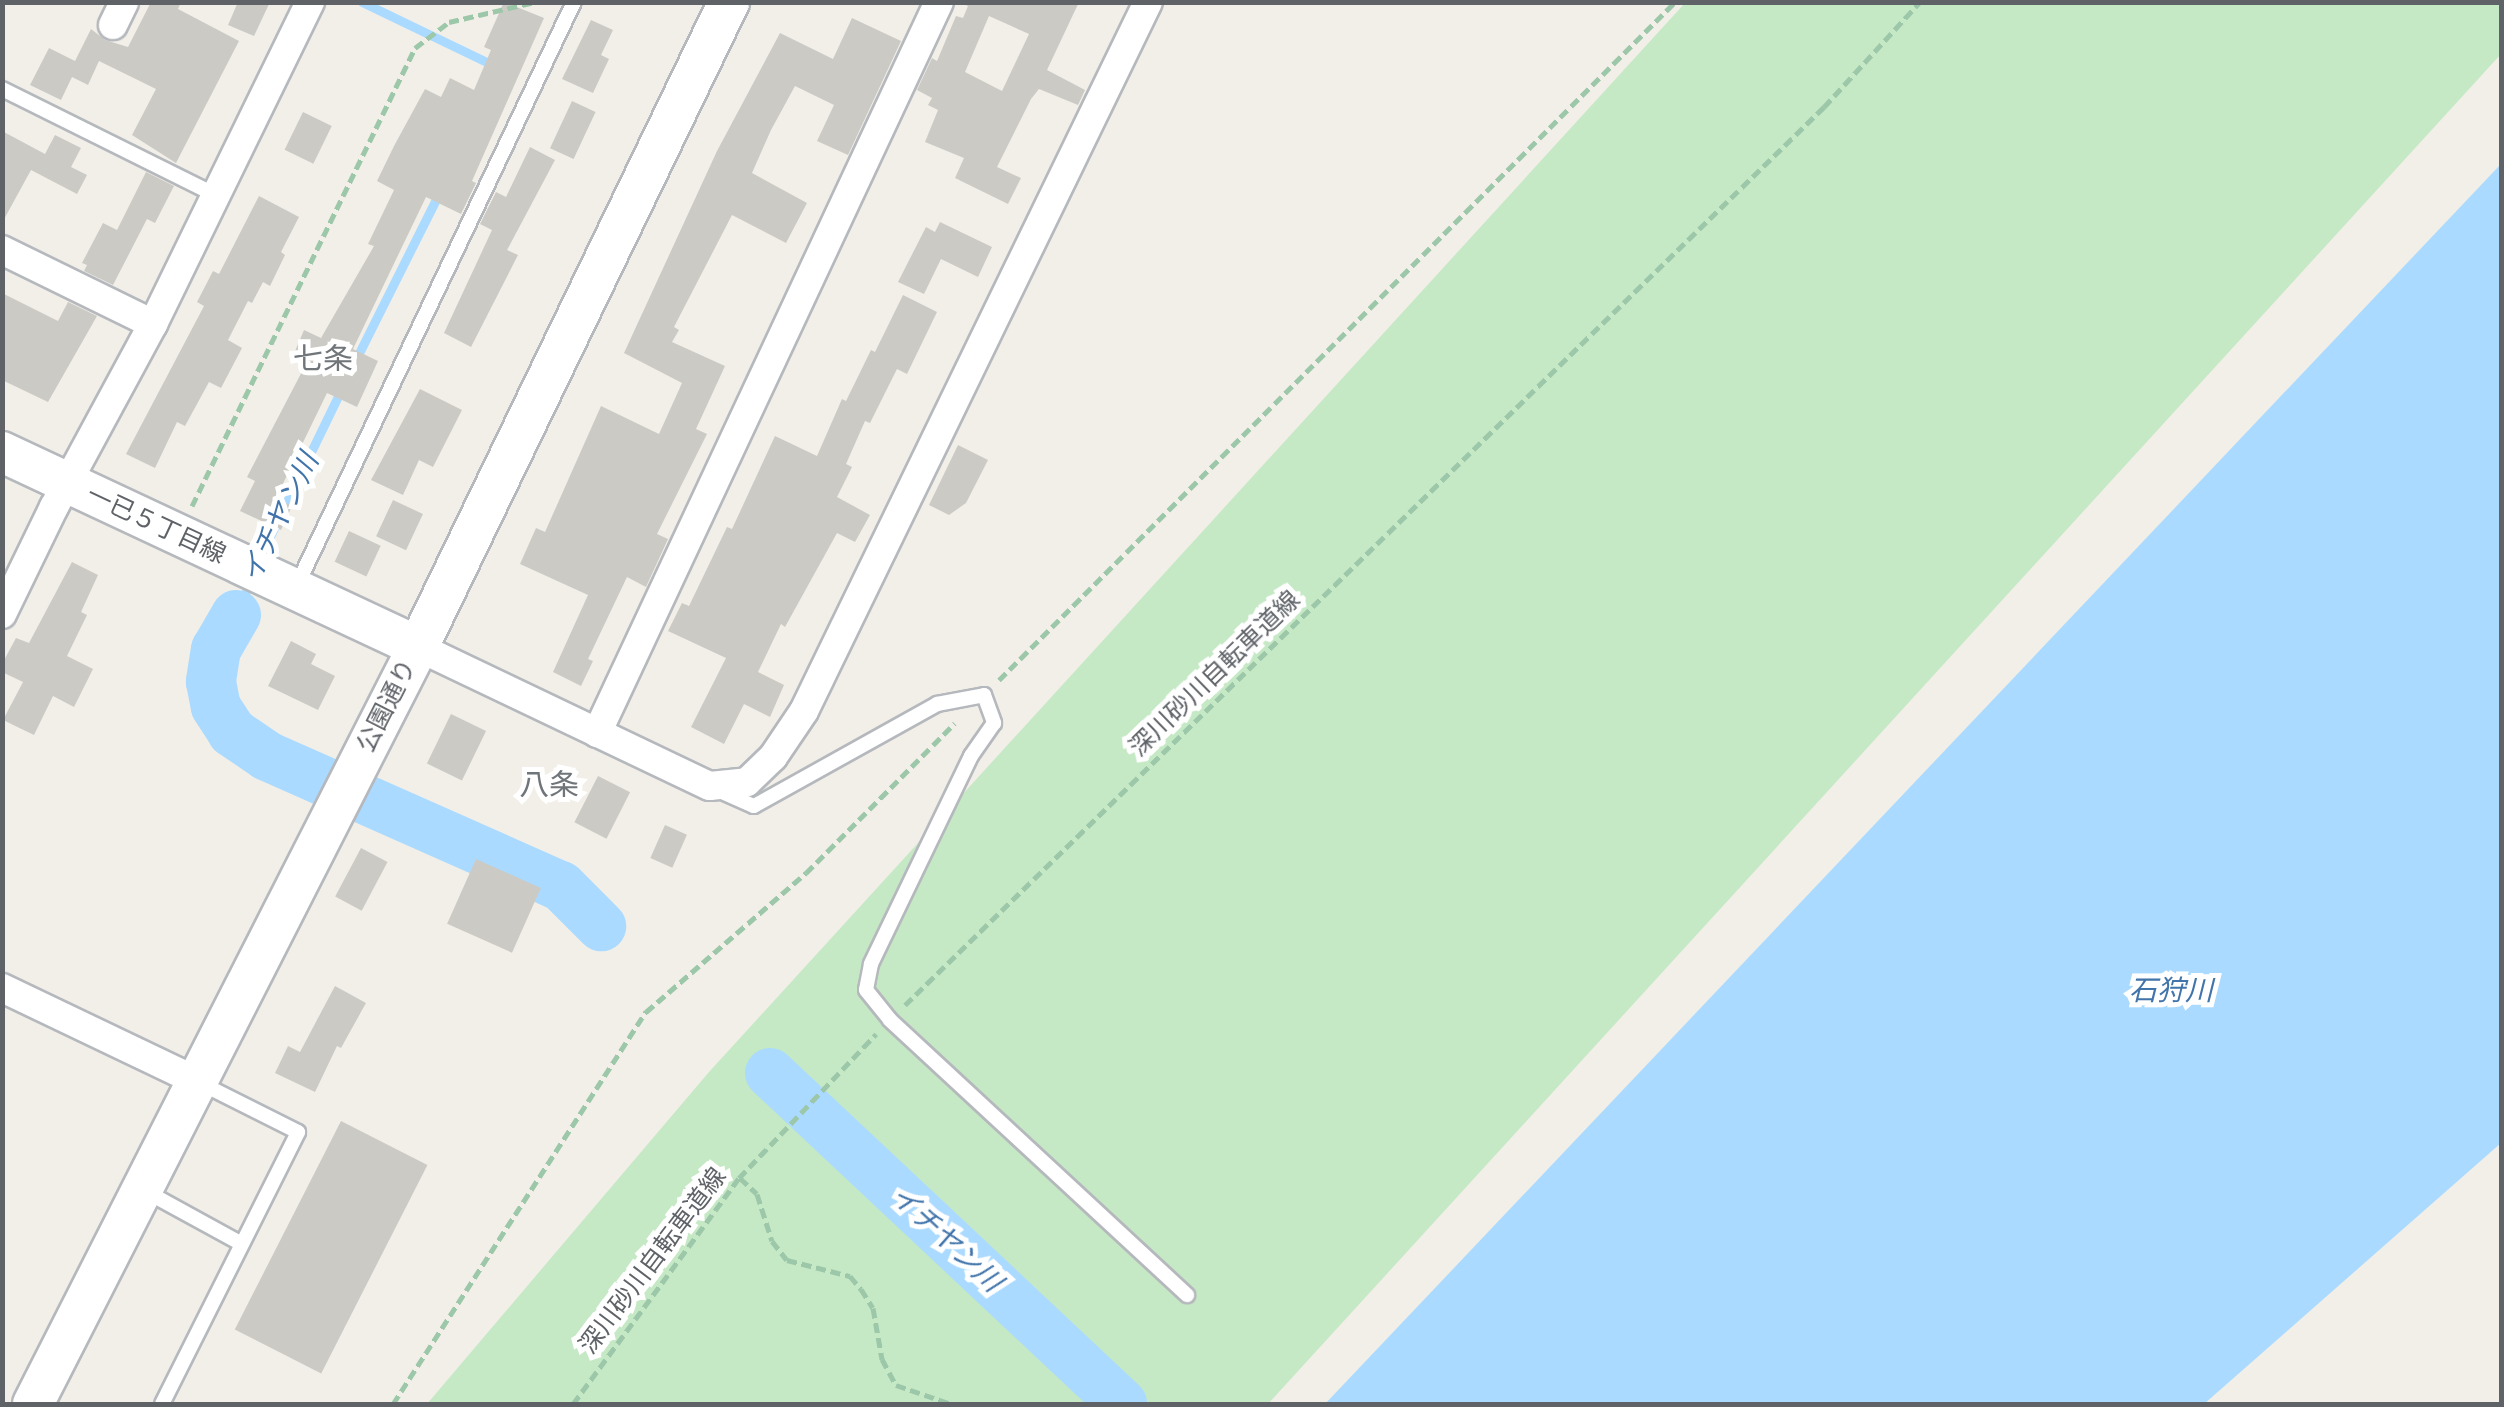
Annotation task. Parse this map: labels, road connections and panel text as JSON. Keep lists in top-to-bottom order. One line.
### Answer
{"streets":{"street":["一已５丁目線","公園通り"],"path":["深川砂川自転車道線"]},"crossings":[["一已５丁目線","公園通り"]],"districts":["七条","八条"],"water":["イチヤン川","石狩川"]}
